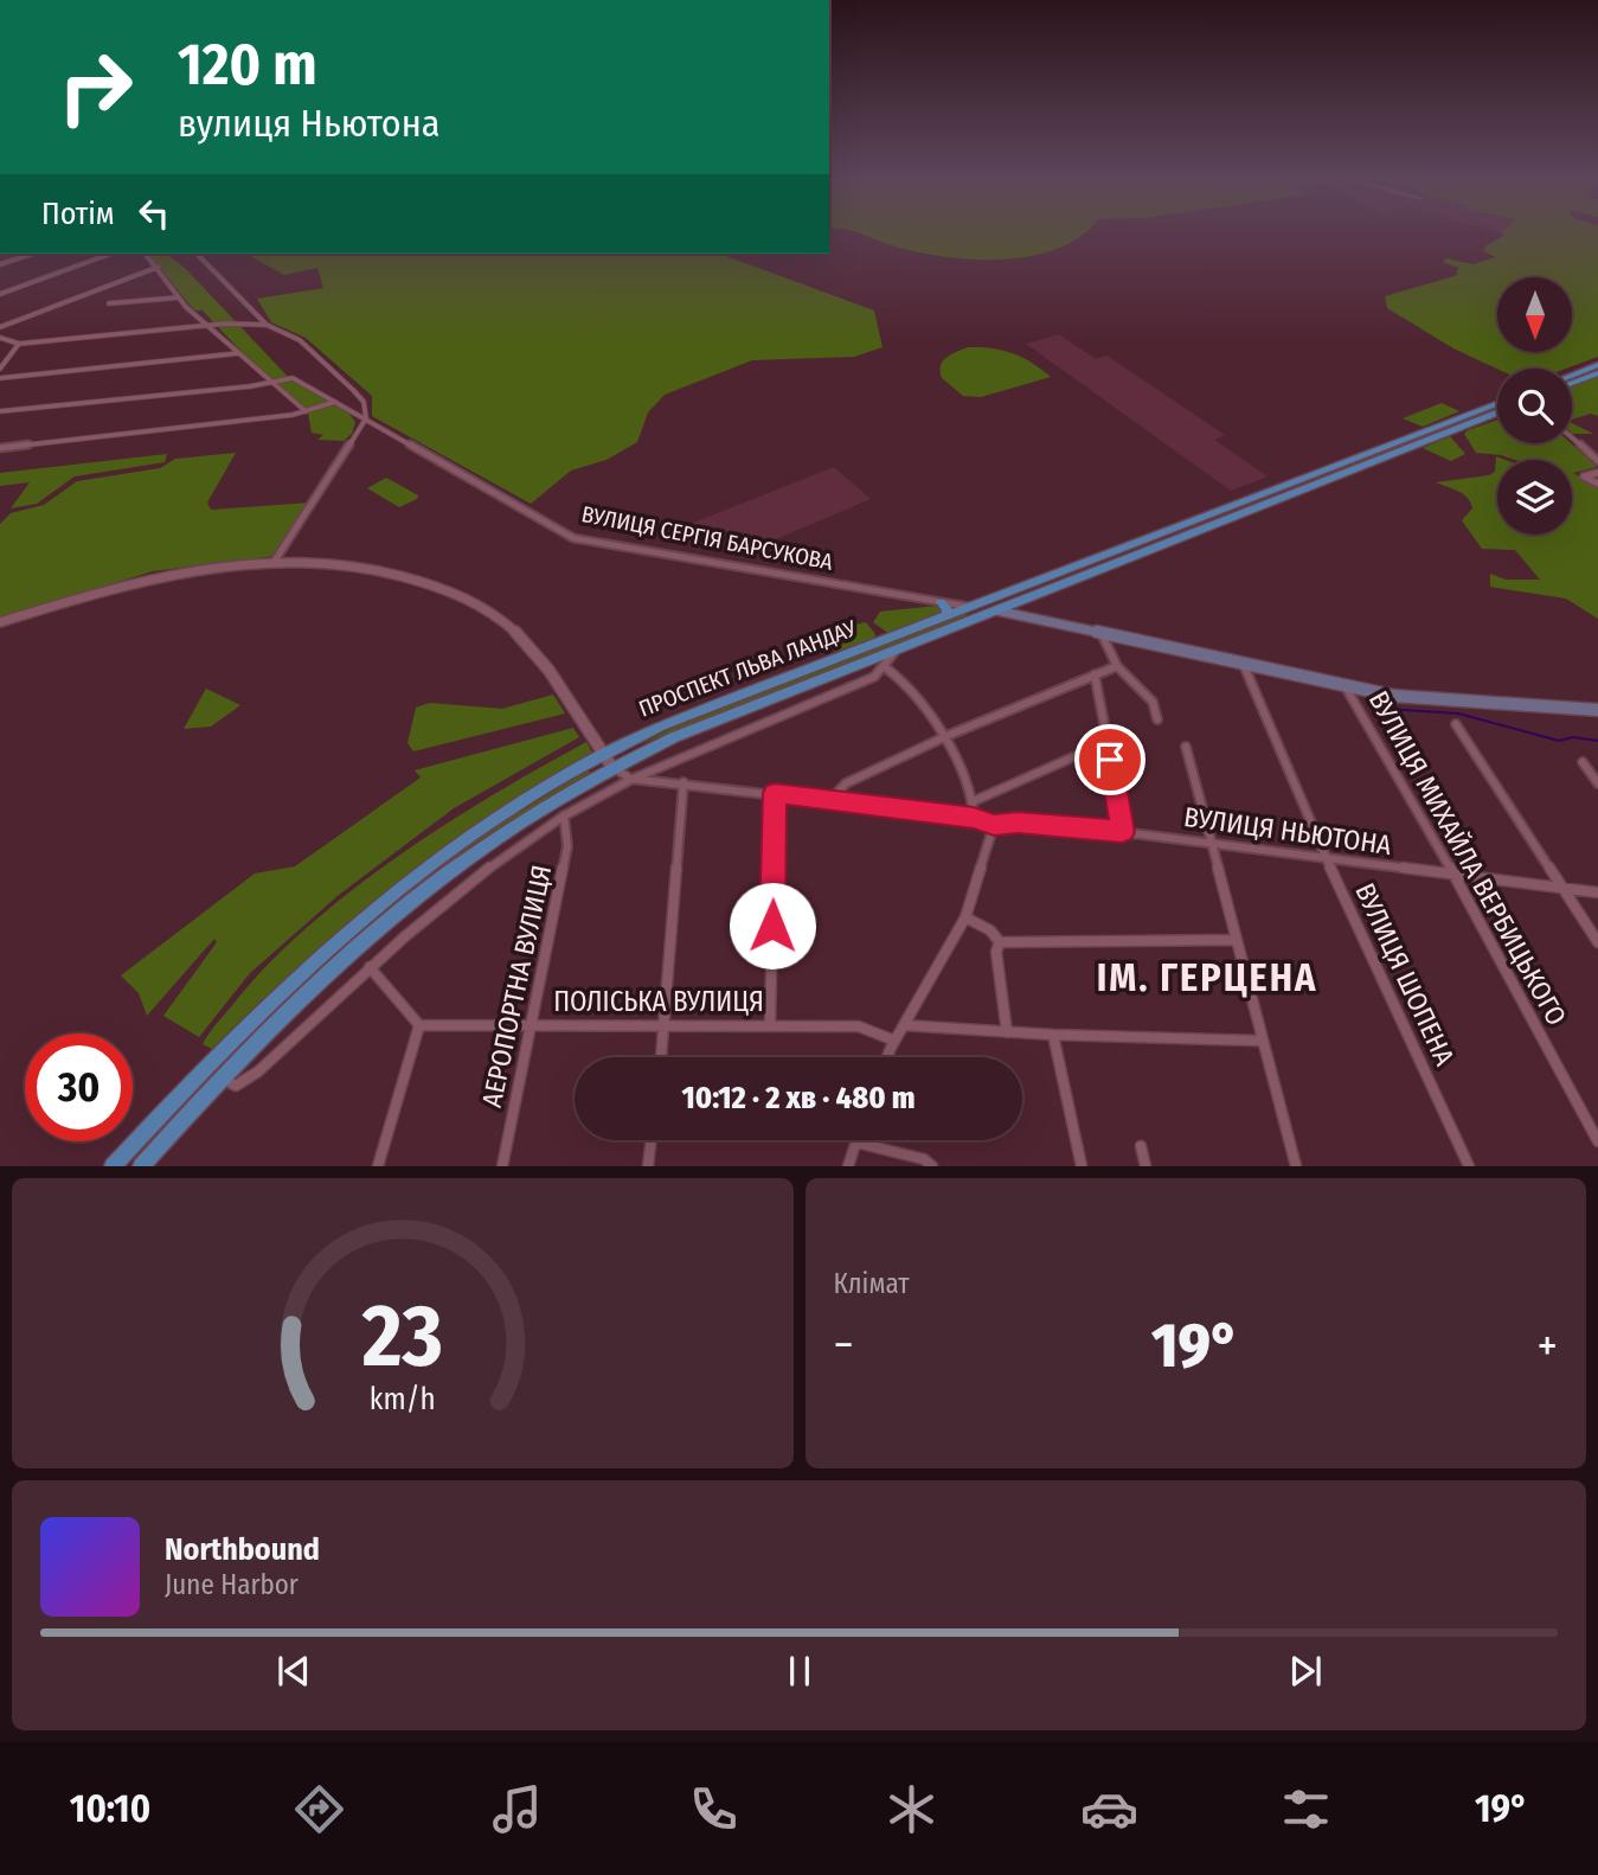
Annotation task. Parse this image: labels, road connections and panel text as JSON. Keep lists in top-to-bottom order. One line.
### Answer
{"streets":{"main road":["ПРОСПЕКТ ЛЬВА ЛАНДАУ"],"street":["ВУЛИЦЯ СЕРГІЯ БАРСУКОВА","ВУЛИЦЯ НЬЮТОНА","ВУЛИЦЯ МИХАЙЛА ВЕРБИЦЬКОГО","ВУЛИЦЯ ШОПЕНА","АЕРОПОРТНА ВУЛИЦЯ","ПОЛІСЬКА ВУЛИЦЯ"]},"crossings":[["ВУЛИЦЯ СЕРГІЯ БАРСУКОВА","ПРОСПЕКТ ЛЬВА ЛАНДАУ"],["ВУЛИЦЯ НЬЮТОНА","ВУЛИЦЯ МИХАЙЛА ВЕРБИЦЬКОГО"],["ВУЛИЦЯ НЬЮТОНА","ВУЛИЦЯ ШОПЕНА"],["АЕРОПОРТНА ВУЛИЦЯ","ПОЛІСЬКА ВУЛИЦЯ"]],"districts":["ІМ. ГЕРЦЕНА"],"north":"bottom","page":{"turn":["120 m","вулиця Ньютона"],"then":"Потім","limit":"30","trip":"10:12 · 2 хв · 480 m","tile":"Клімат","heat":["−","19°","+"],"song":["Northbound","June Harbor"],"tabs":["10:10","19°"],"gauge":["23","km/h"]}}
